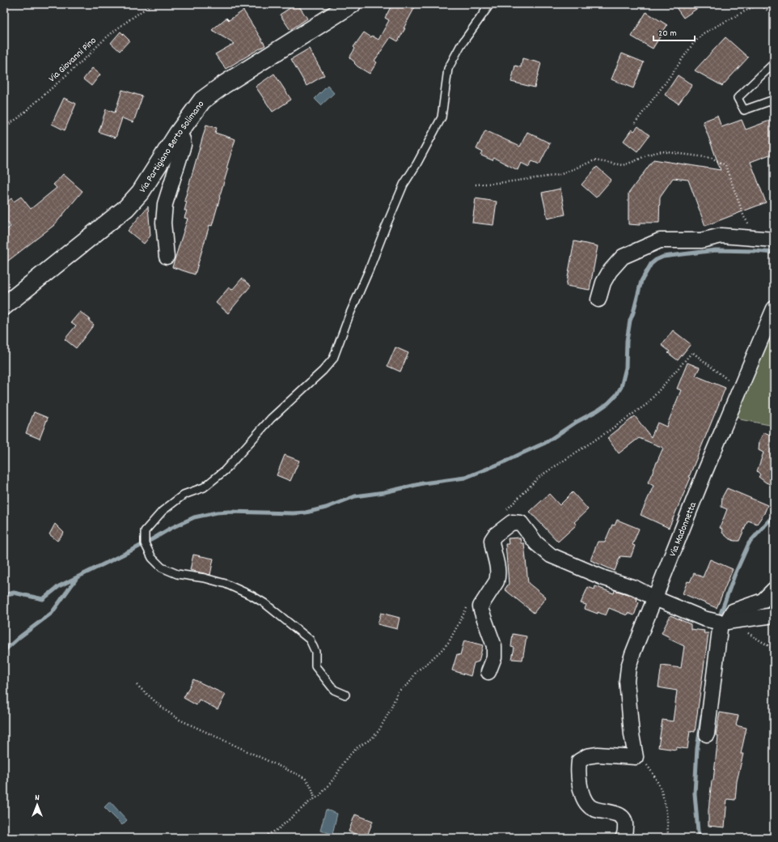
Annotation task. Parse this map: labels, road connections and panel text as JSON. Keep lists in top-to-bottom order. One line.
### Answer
{"streets":{"street":["Via Partigiano Berto Solimano","Via Madonnetta"],"path":["Via Giovanni Pino"]},"scale_bar":"20 m","north":"top"}
